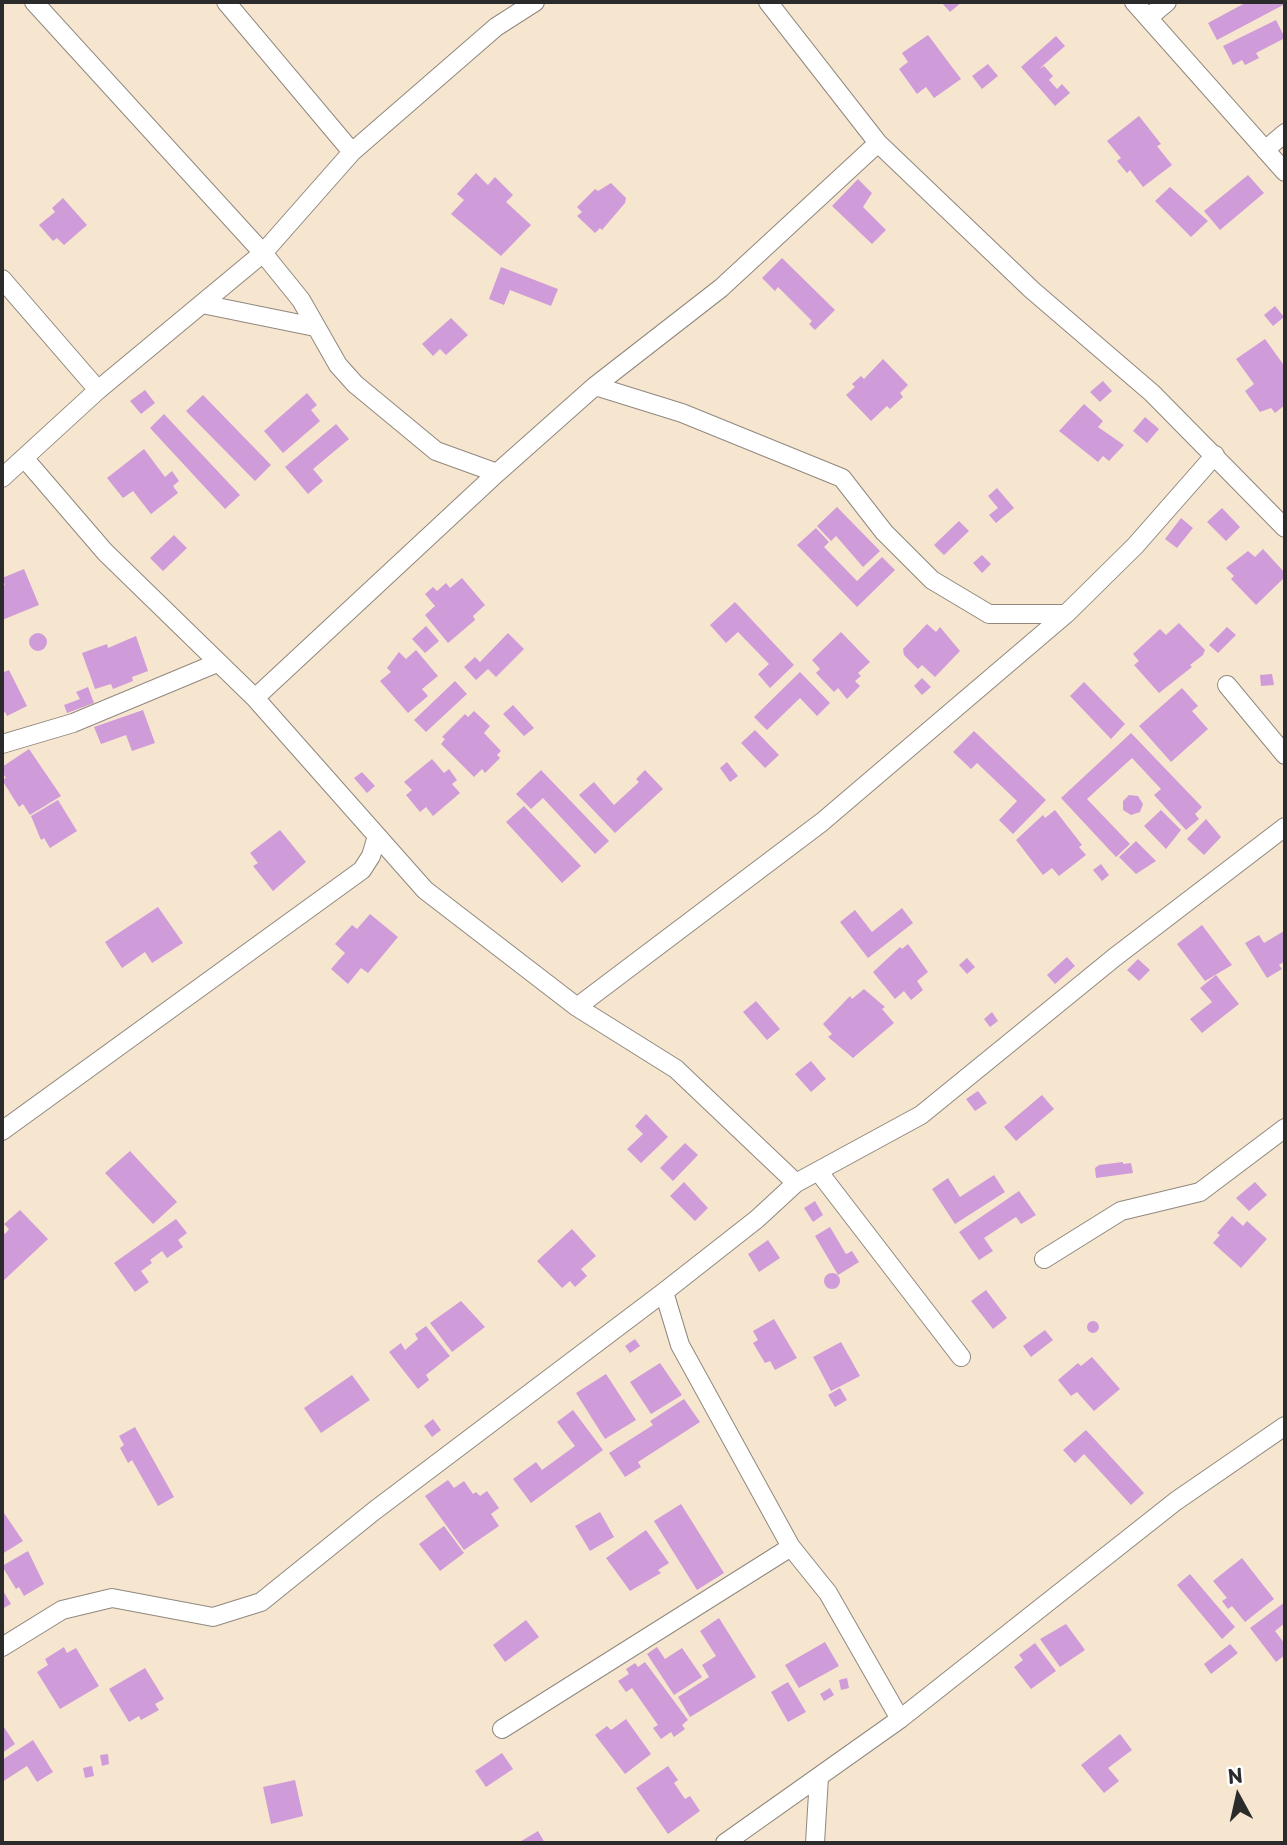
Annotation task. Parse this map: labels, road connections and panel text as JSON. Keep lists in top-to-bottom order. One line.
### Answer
{"north":"top"}
